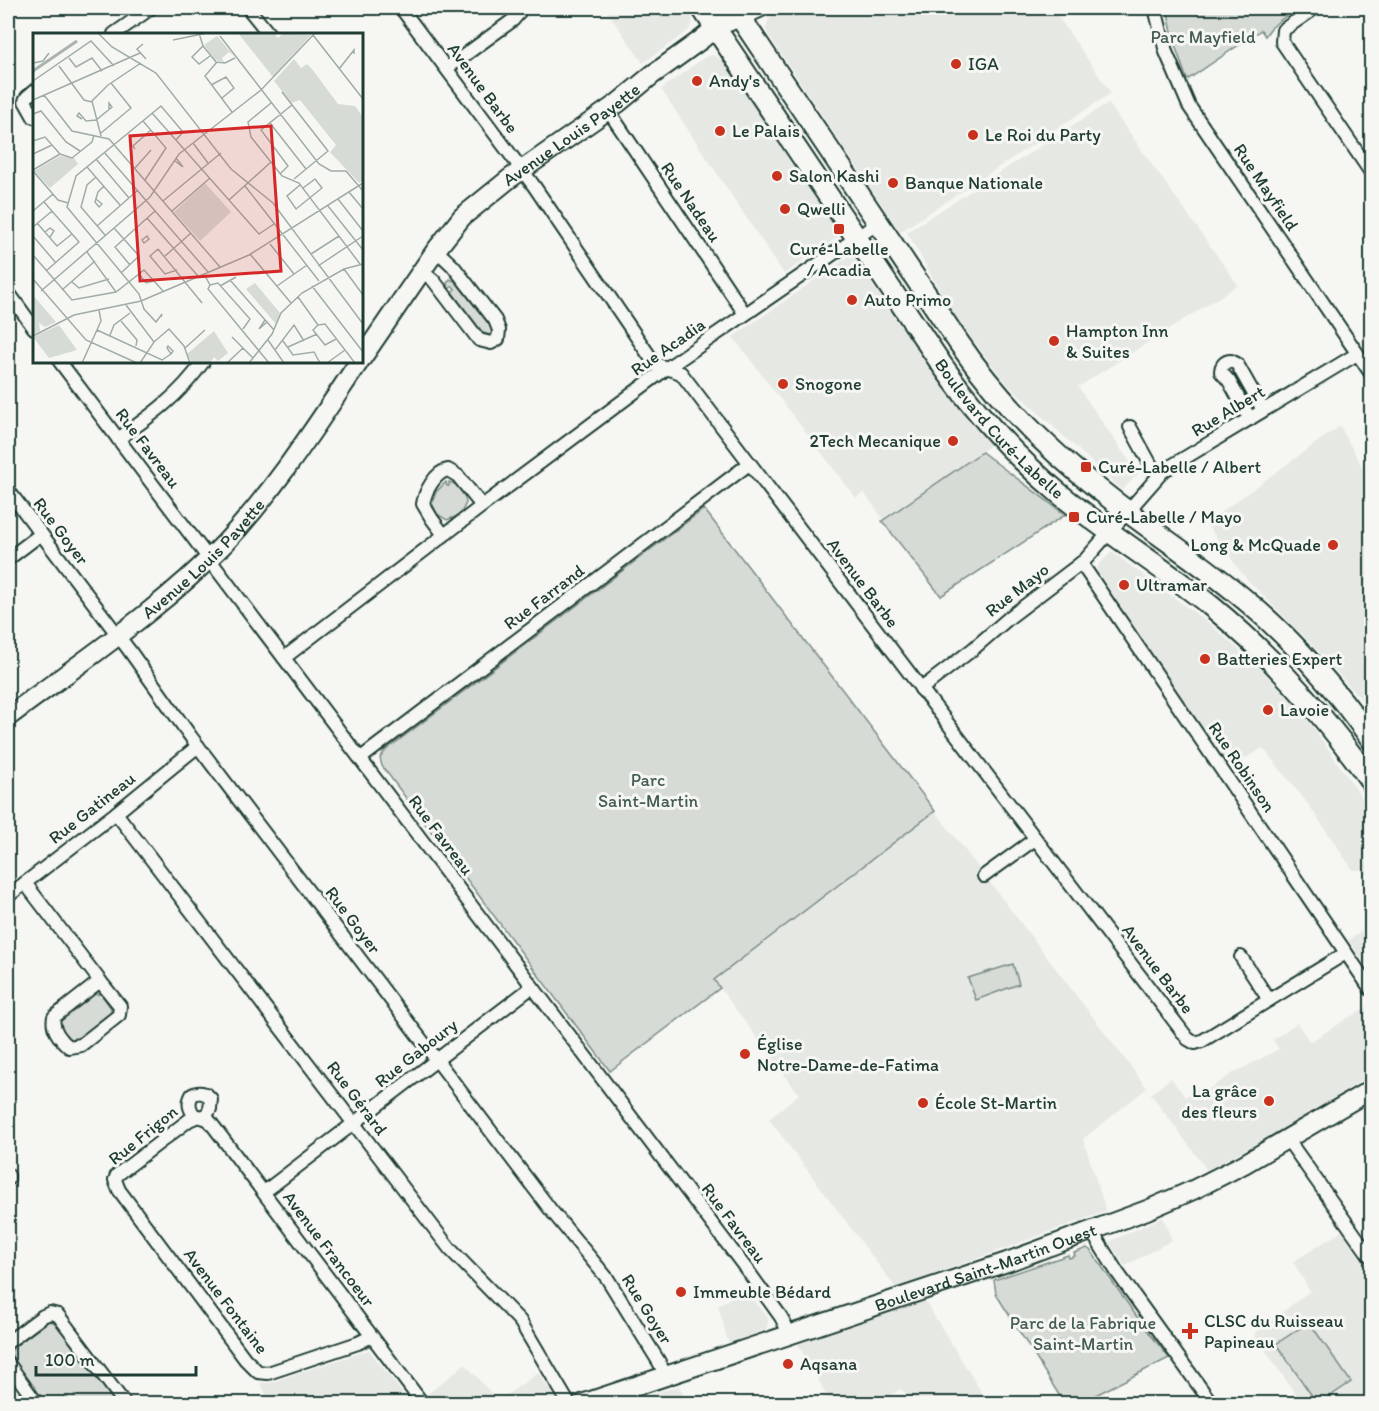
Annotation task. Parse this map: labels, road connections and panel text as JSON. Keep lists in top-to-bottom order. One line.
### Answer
{"streets":{"main road":["Boulevard Curé-Labelle"],"street":["Avenue Barbe","Avenue Louis Payette","Rue Mayfield","Rue Nadeau","Rue Acadia","Rue Albert","Rue Favreau","Rue Goyer","Rue Mayo","Rue Farrand","Rue Robinson","Rue Gatineau","Rue Gaboury","Rue Gérard","Rue Frigon","Avenue Francoeur","Boulevard Saint-Martin Ouest","Avenue Fontaine"]},"crossings":[["Avenue Barbe","Avenue Louis Payette"],["Avenue Barbe","Rue Acadia"],["Avenue Barbe","Rue Mayo"],["Avenue Barbe","Rue Farrand"],["Avenue Barbe","Rue Robinson"],["Avenue Louis Payette","Rue Nadeau"],["Avenue Louis Payette","Boulevard Curé-Labelle"],["Avenue Louis Payette","Rue Favreau"],["Avenue Louis Payette","Rue Goyer"],["Rue Mayfield","Rue Albert"],["Rue Nadeau","Rue Acadia"],["Rue Acadia","Boulevard Curé-Labelle"],["Rue Acadia","Rue Favreau"],["Rue Albert","Boulevard Curé-Labelle"],["Rue Albert","Rue Mayo"],["Boulevard Curé-Labelle","Rue Mayo"],["Rue Favreau","Rue Farrand"],["Rue Favreau","Rue Gaboury"],["Rue Favreau","Boulevard Saint-Martin Ouest"],["Rue Goyer","Rue Gatineau"],["Rue Goyer","Rue Gaboury"],["Rue Goyer","Boulevard Saint-Martin Ouest"],["Rue Mayo","Rue Robinson"],["Rue Gatineau","Rue Gérard"],["Rue Gaboury","Rue Gérard"],["Rue Gaboury","Avenue Francoeur"],["Rue Frigon","Avenue Francoeur"],["Rue Frigon","Avenue Fontaine"],["Avenue Francoeur","Avenue Fontaine"]],"parks":["Parc Mayfield","Parc Saint-Martin","Parc de la Fabrique Saint-Martin"],"places":{"other":["IGA","Andy's","Le Palais","Le Roi du Party","Salon Kashi","Banque Nationale","Qwelli","Auto Primo","Hampton Inn & Suites","Snogone","2Tech Mecanique","Long & McQuade","Ultramar","Batteries Expert","Lavoie","Église Notre-Dame-de-Fatima","La grâce des fleurs","École St-Martin","Immeuble Bédard","Aqsana"],"transit":["Curé-Labelle / Acadia","Curé-Labelle / Albert","Curé-Labelle / Mayo"],"health":["CLSC du Ruisseau Papineau"]},"scale_bar":"100 m"}
